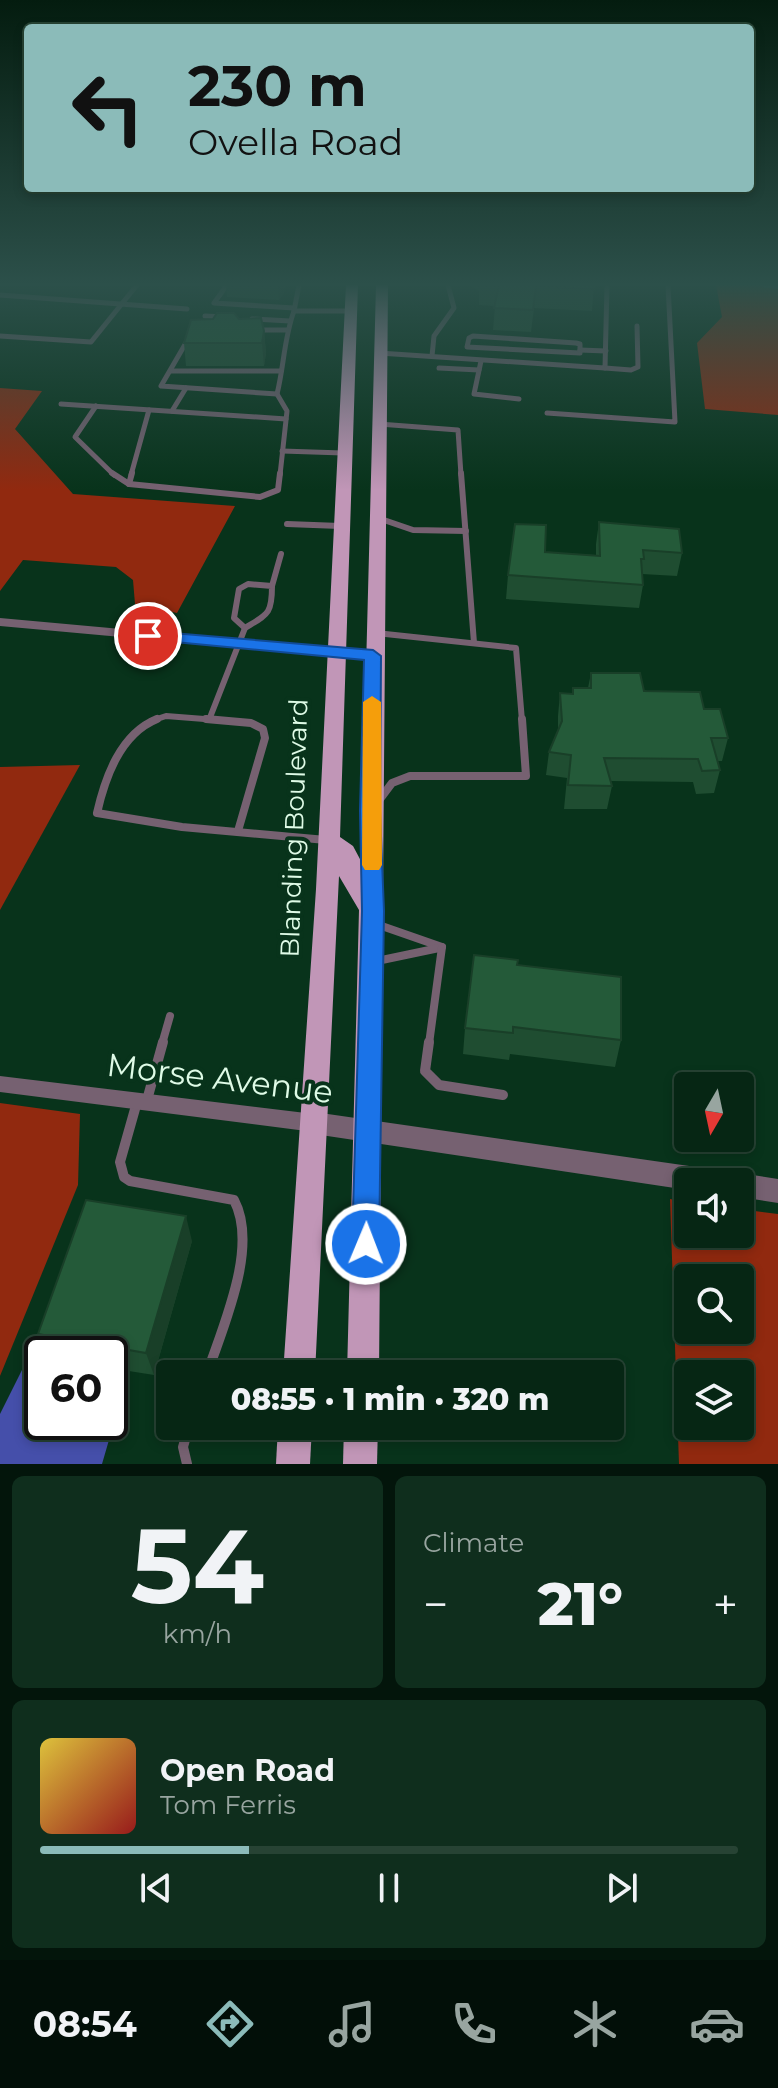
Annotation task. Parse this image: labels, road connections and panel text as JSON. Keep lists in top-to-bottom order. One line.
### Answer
{"streets":{"main road":["Blanding Boulevard"],"street":["Morse Avenue"]},"crossings":[["Blanding Boulevard","Morse Avenue"]],"north":"bottom","page":{"turn":["230 m","Ovella Road"],"limit":"60","trip":"08:55 · 1 min · 320 m","tile":[["54","km/h"],"Climate"],"heat":["−","21°","+"],"song":["Open Road","Tom Ferris"],"tabs":"08:54"}}
